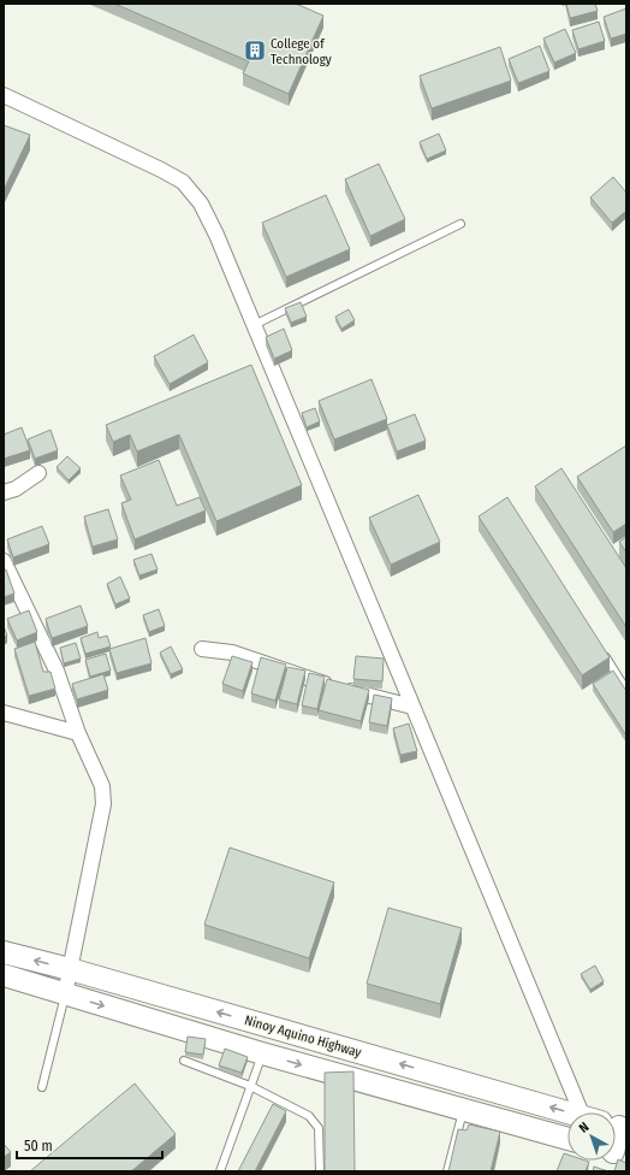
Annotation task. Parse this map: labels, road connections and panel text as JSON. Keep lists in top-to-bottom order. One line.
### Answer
{"streets":{"main road":["Ninoy Aquino Highway"]},"places":{"building":["College of Technology"]},"scale_bar":"50 m","north":"top left"}
